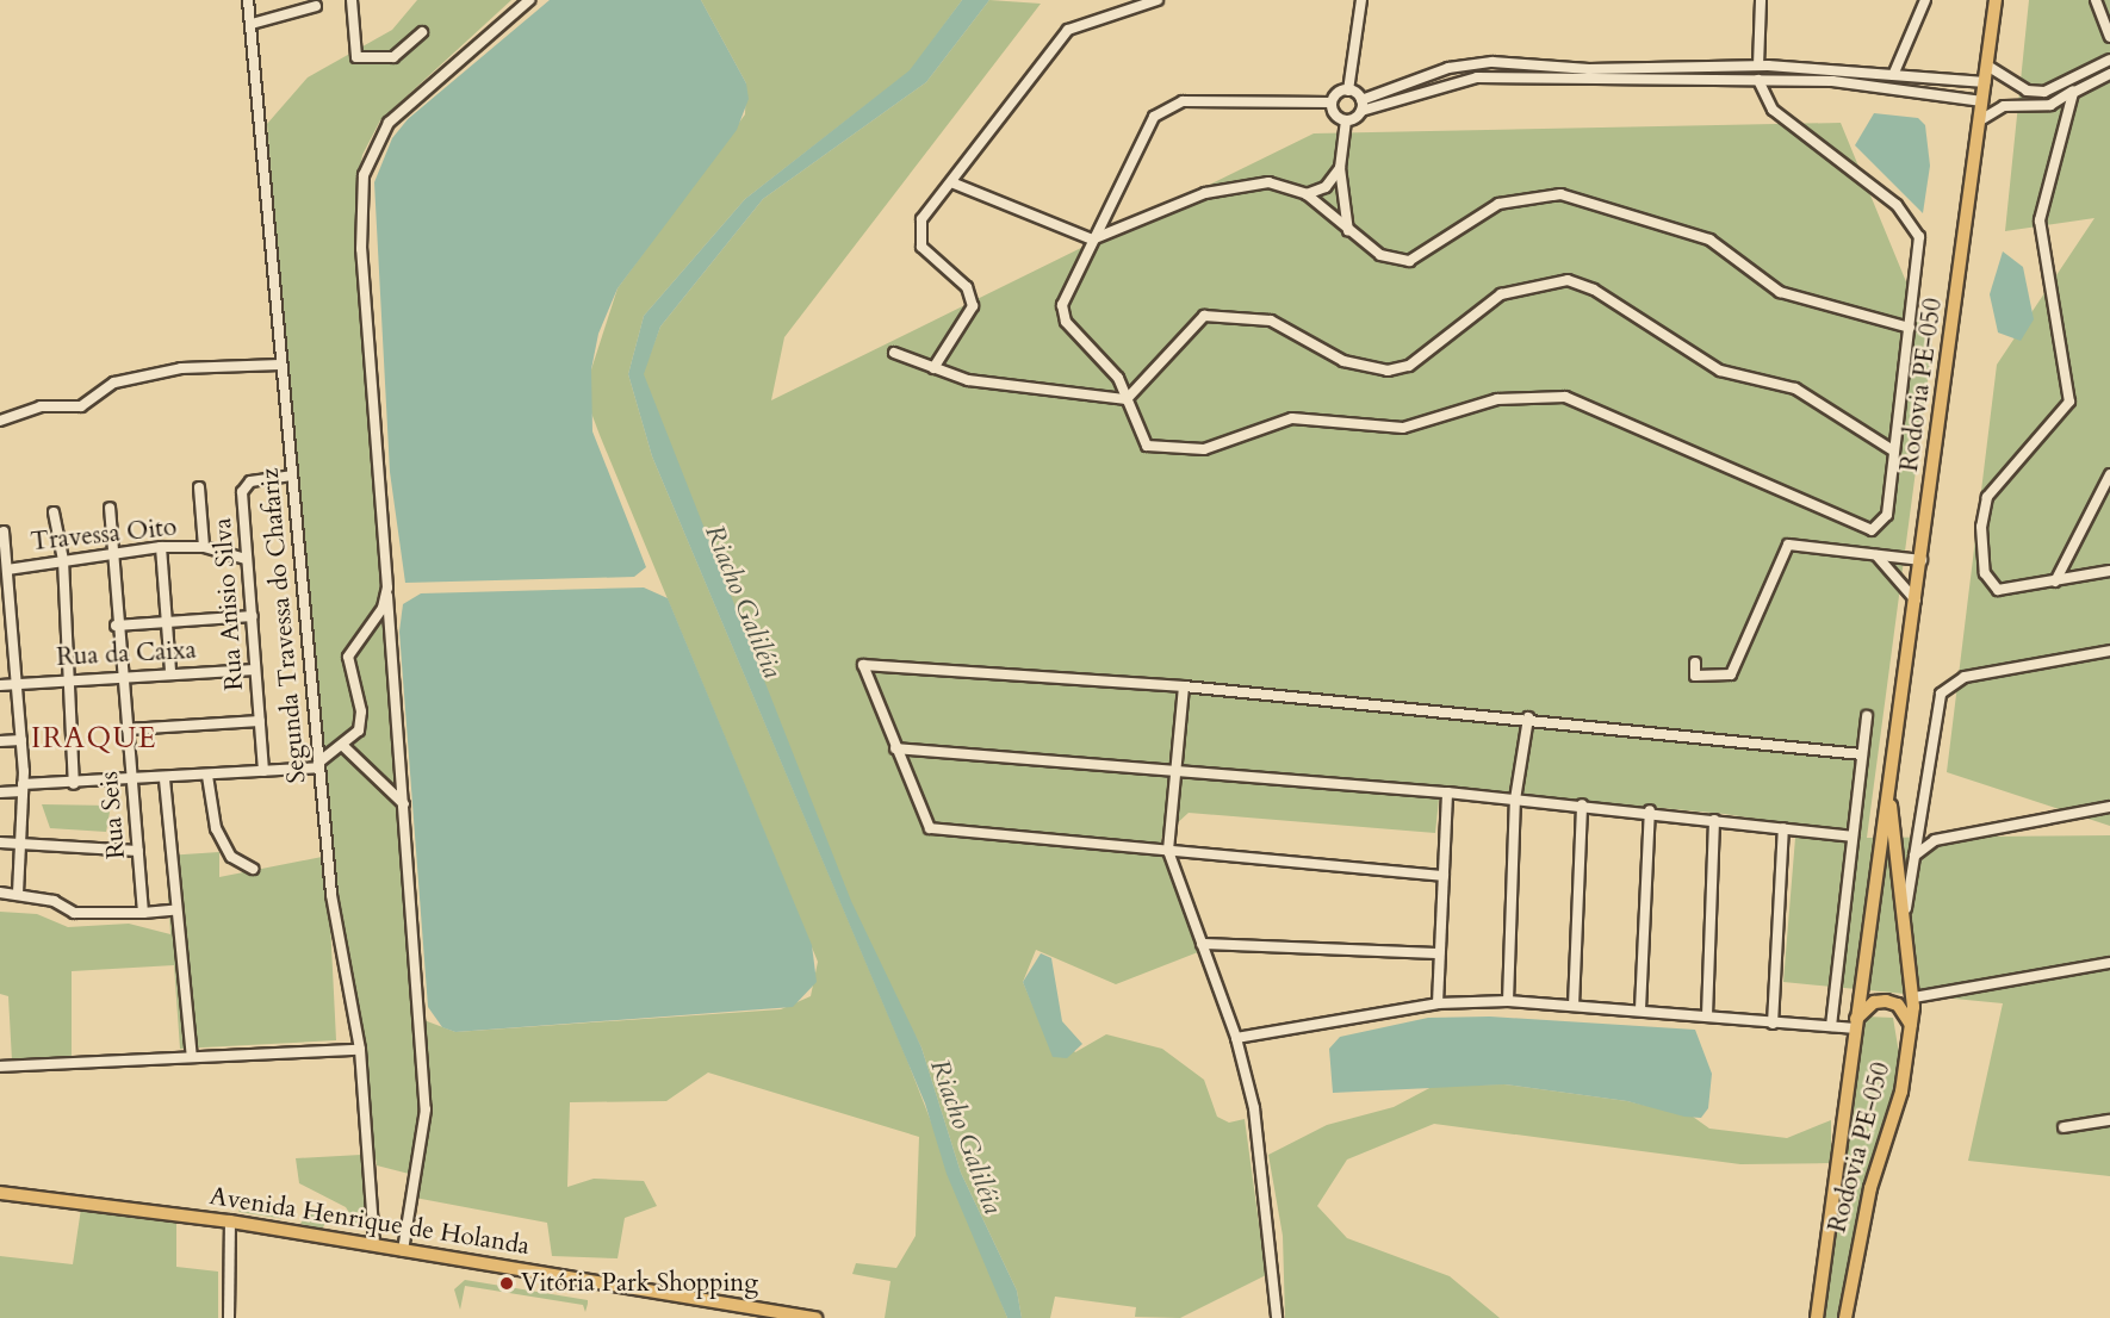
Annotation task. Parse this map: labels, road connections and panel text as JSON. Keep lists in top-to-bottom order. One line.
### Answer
{"streets":{"main road":["Rodovia PE-050","Avenida Henrique de Holanda"],"street":["Travessa Oito","Rua Anisio Silva","Segunda Travessa do Chafariz","Rua da Caixa","Rua Seis"]},"crossings":[["Travessa Oito","Rua Anisio Silva"],["Travessa Oito","Rua Seis"],["Rua Anisio Silva","Segunda Travessa do Chafariz"],["Rua Anisio Silva","Rua da Caixa"],["Segunda Travessa do Chafariz","Avenida Henrique de Holanda"],["Rua da Caixa","Rua Seis"]],"districts":["IRAQUE"],"water":["Riacho Galiléia"],"places":["Vitória Park Shopping"]}
